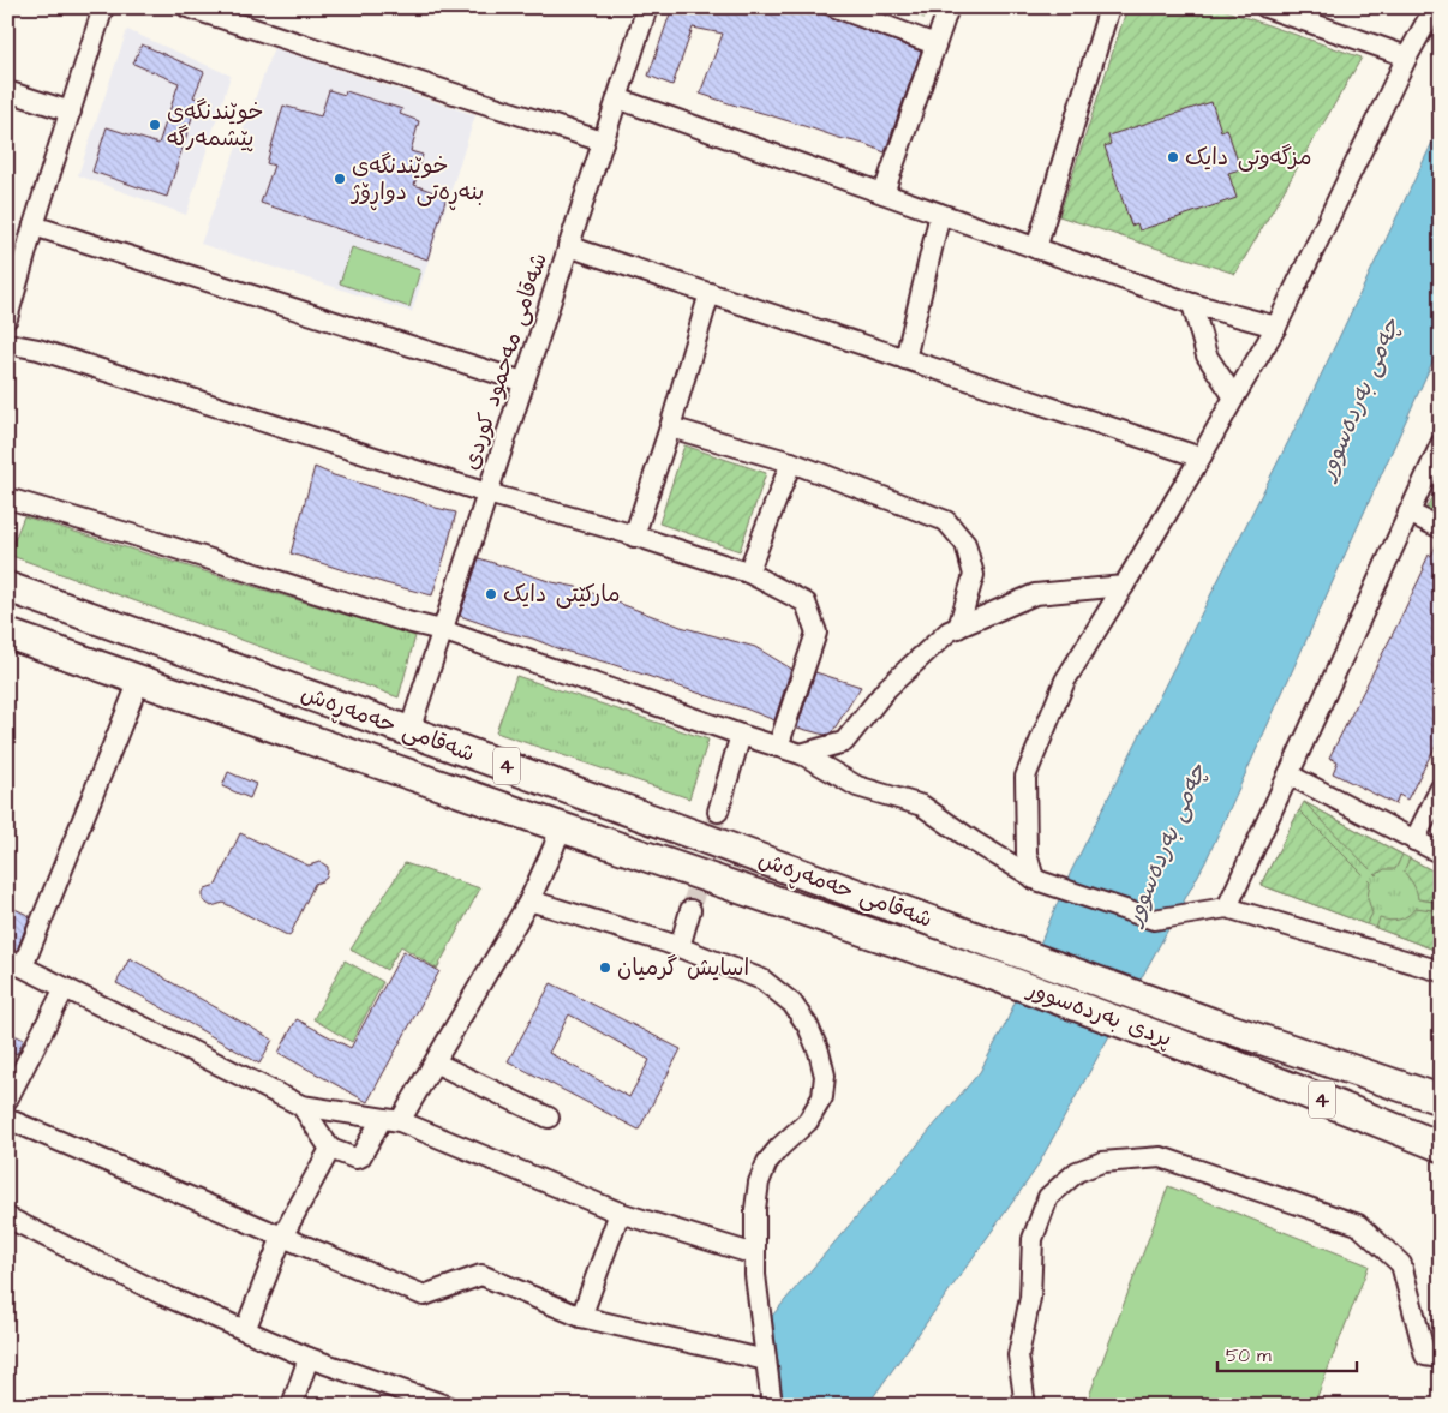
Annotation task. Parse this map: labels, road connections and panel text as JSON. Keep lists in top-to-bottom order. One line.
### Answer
{"streets":{"highway":["شەقامی حەمەڕەش","4","پردی بەردەسوور"],"street":["شەقامی مەحمود کوردی"]},"crossings":[["شەقامی مەحمود کوردی","شەقامی حەمەڕەش"],["شەقامی حەمەڕەش","پردی بەردەسوور"]],"water":["چەمی بەردەسوور"],"places":["خوێندنگەی پێشمەرگە","مزگەوتی دایک","خوێندنگەی بنەڕەتی دواڕۆژ","مارکێتی دایک","اسايش گرميان"],"scale_bar":"50 m"}
